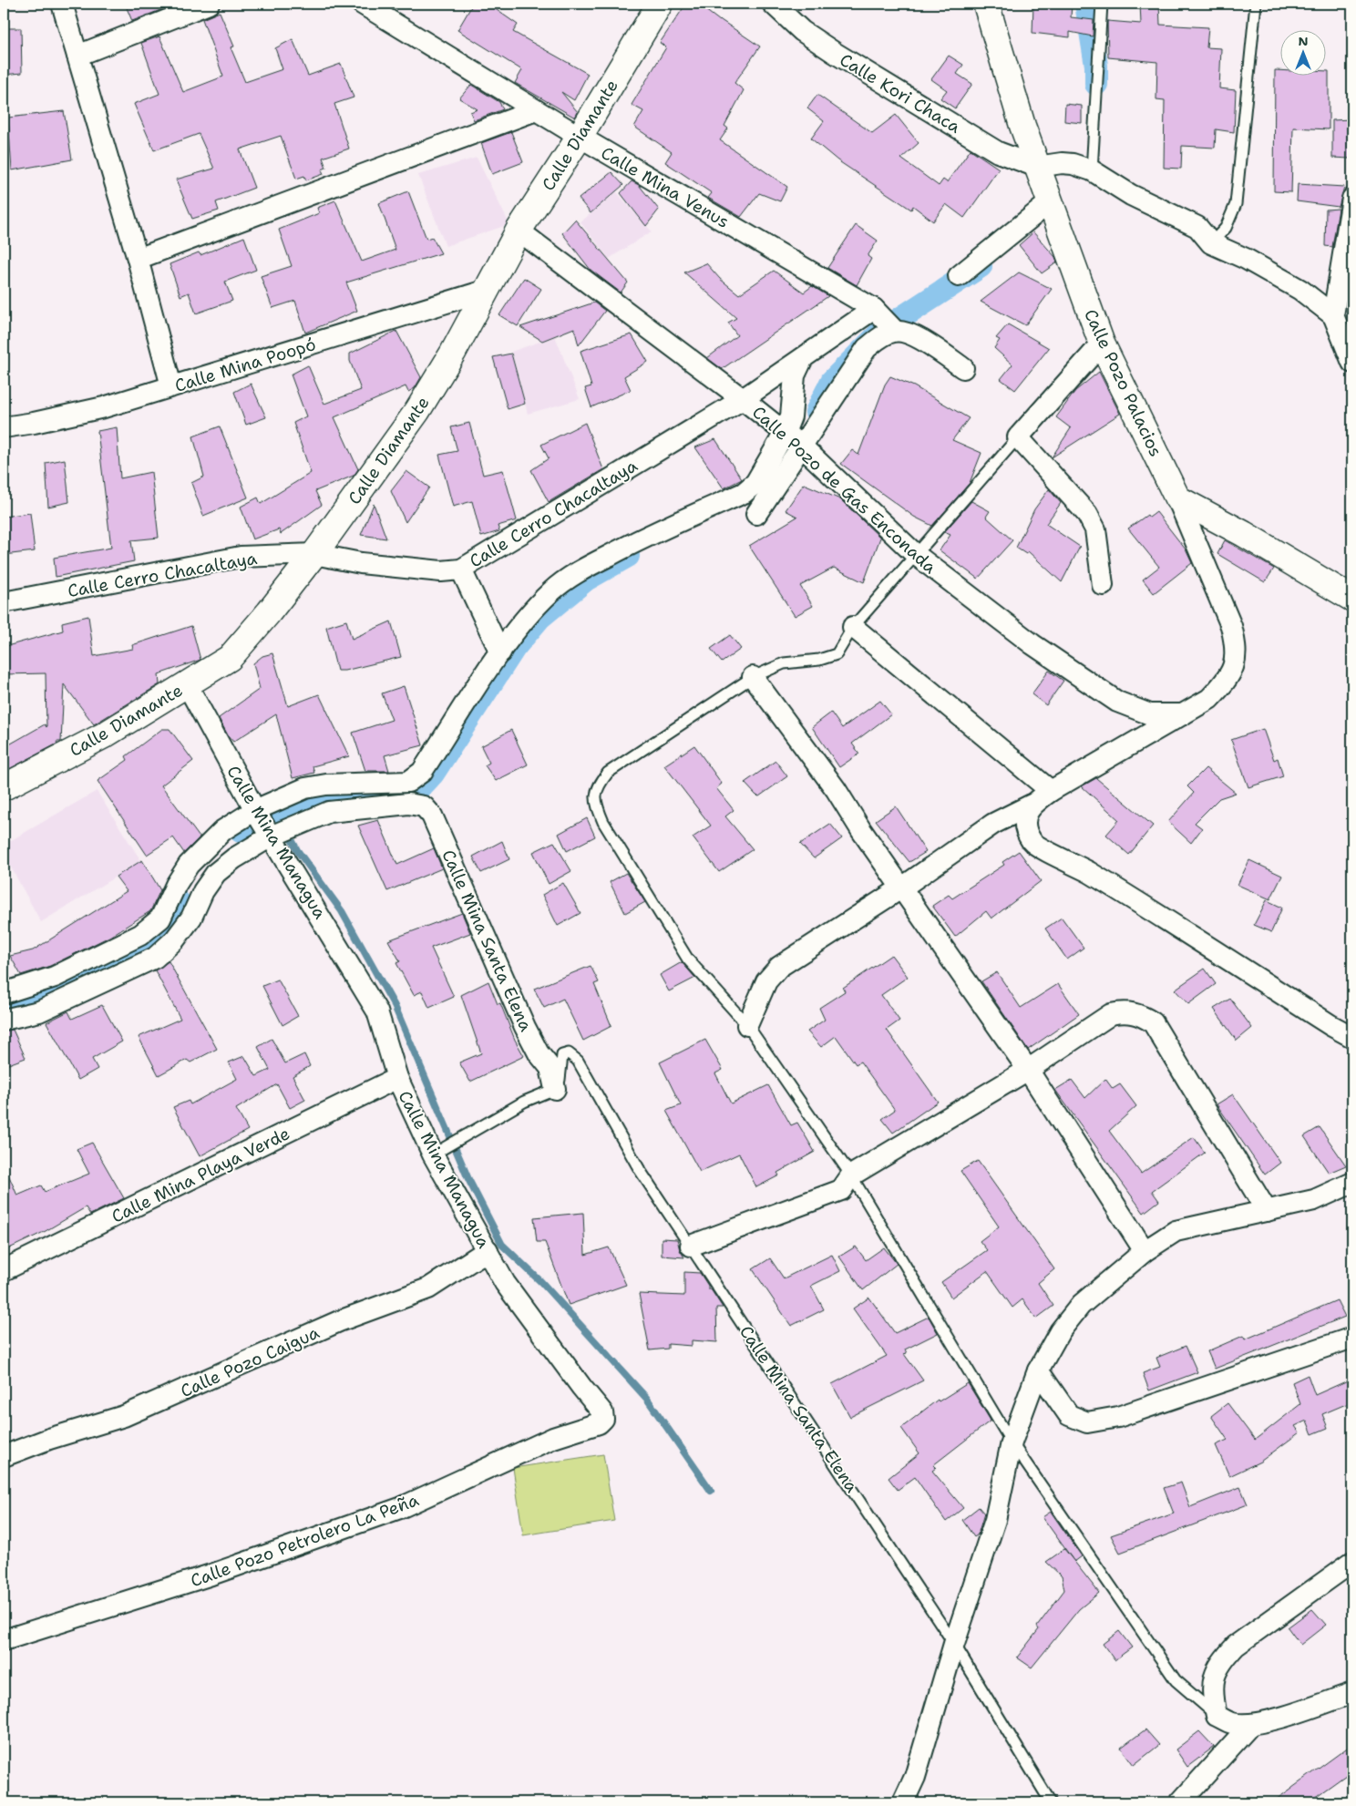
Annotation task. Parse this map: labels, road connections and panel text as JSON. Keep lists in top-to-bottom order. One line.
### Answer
{"streets":{"street":["Calle Kori Chaca","Calle Diamante","Calle Mina Venus","Calle Mina Poopó","Calle Pozo Palacios","Calle Pozo de Gas Enconada","Calle Cerro Chacaltaya","Calle Mina Managua","Calle Mina Santa Elena","Calle Mina Playa Verde","Calle Pozo Caigua","Calle Pozo Petrolero La Peña"]},"crossings":[["Calle Kori Chaca","Calle Pozo Palacios"],["Calle Diamante","Calle Mina Venus"],["Calle Diamante","Calle Mina Poopó"],["Calle Diamante","Calle Pozo de Gas Enconada"],["Calle Diamante","Calle Cerro Chacaltaya"],["Calle Diamante","Calle Mina Managua"],["Calle Mina Venus","Calle Cerro Chacaltaya"],["Calle Pozo Palacios","Calle Pozo de Gas Enconada"],["Calle Pozo de Gas Enconada","Calle Cerro Chacaltaya"],["Calle Mina Managua","Calle Mina Santa Elena"],["Calle Mina Managua","Calle Mina Playa Verde"],["Calle Mina Managua","Calle Pozo Caigua"],["Calle Mina Managua","Calle Pozo Petrolero La Peña"]],"north":"top"}
